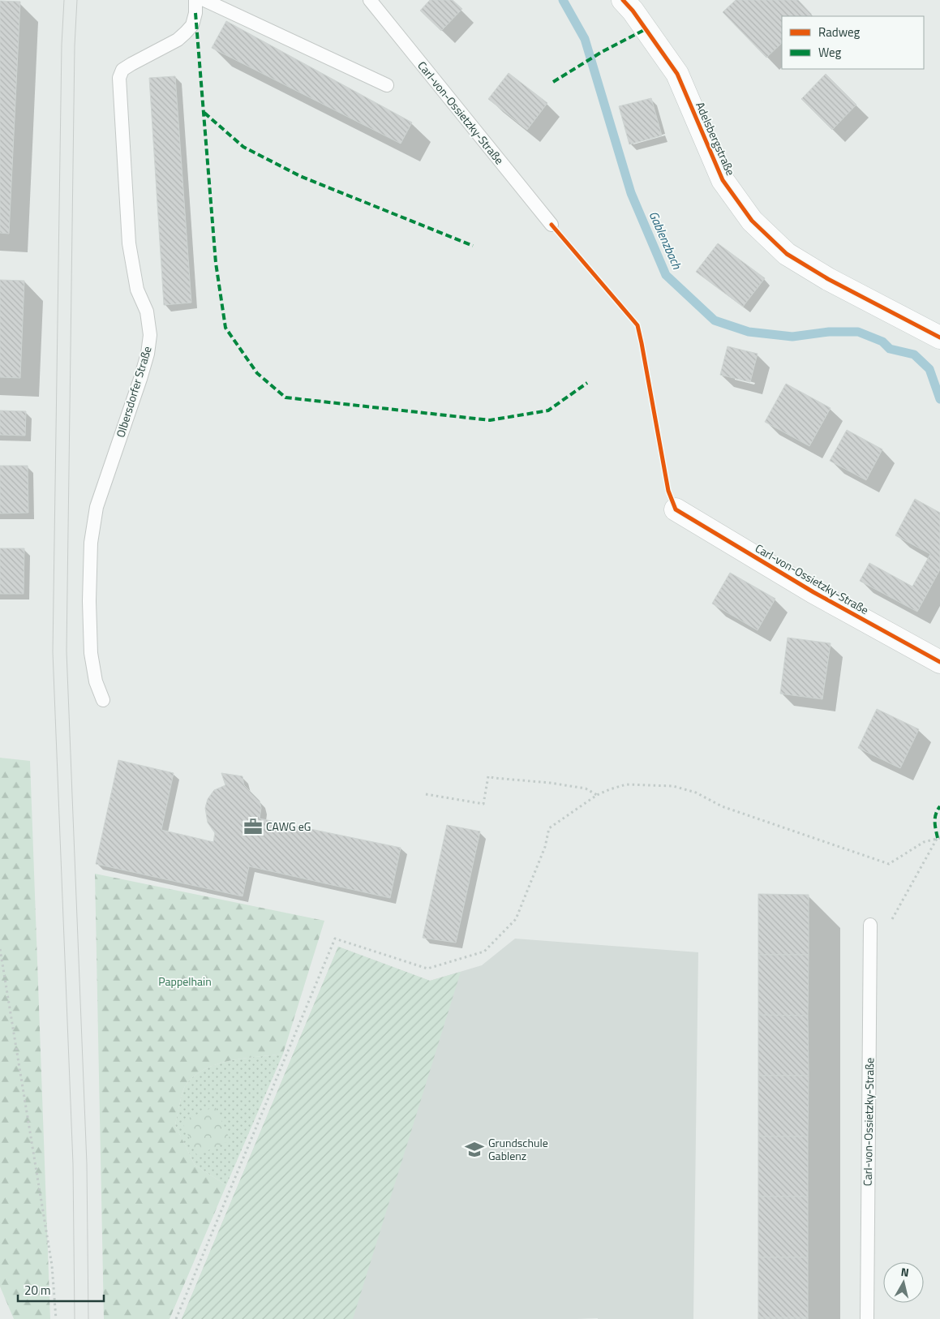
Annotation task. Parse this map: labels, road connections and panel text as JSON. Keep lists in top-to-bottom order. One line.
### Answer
{"streets":{"street":["Carl-von-Ossietzky-Straße","Adelsbergstraße"],"lane":["Olbersdorfer Straße"]},"water":["Gablenzbach"],"parks":["Pappelhain"],"places":{"office":["CAWG eG"],"school or university":["Grundschule Gablenz"]},"legend":["Radweg","Weg"],"scale_bar":"20 m","north":"top"}
